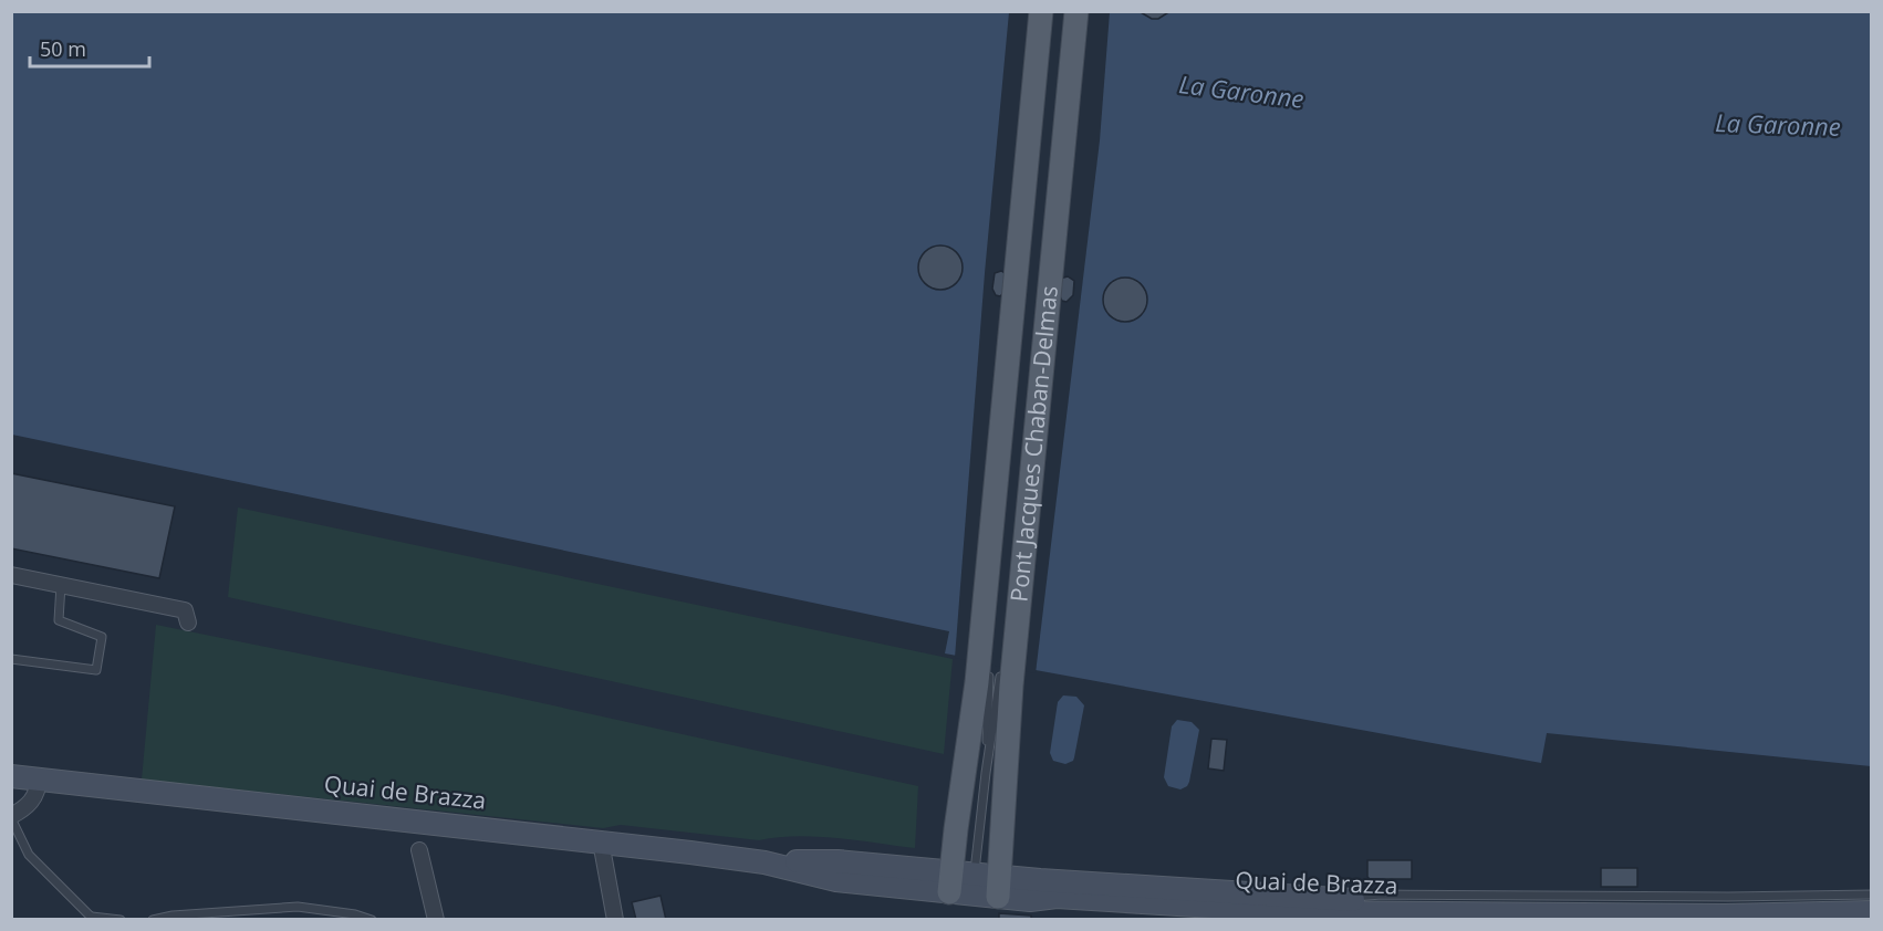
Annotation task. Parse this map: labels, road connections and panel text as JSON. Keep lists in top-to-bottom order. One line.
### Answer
{"streets":{"main road":["Pont Jacques Chaban-Delmas","Quai de Brazza"]},"crossings":[["Pont Jacques Chaban-Delmas","Quai de Brazza"]],"water":["La Garonne"],"scale_bar":"50 m"}
